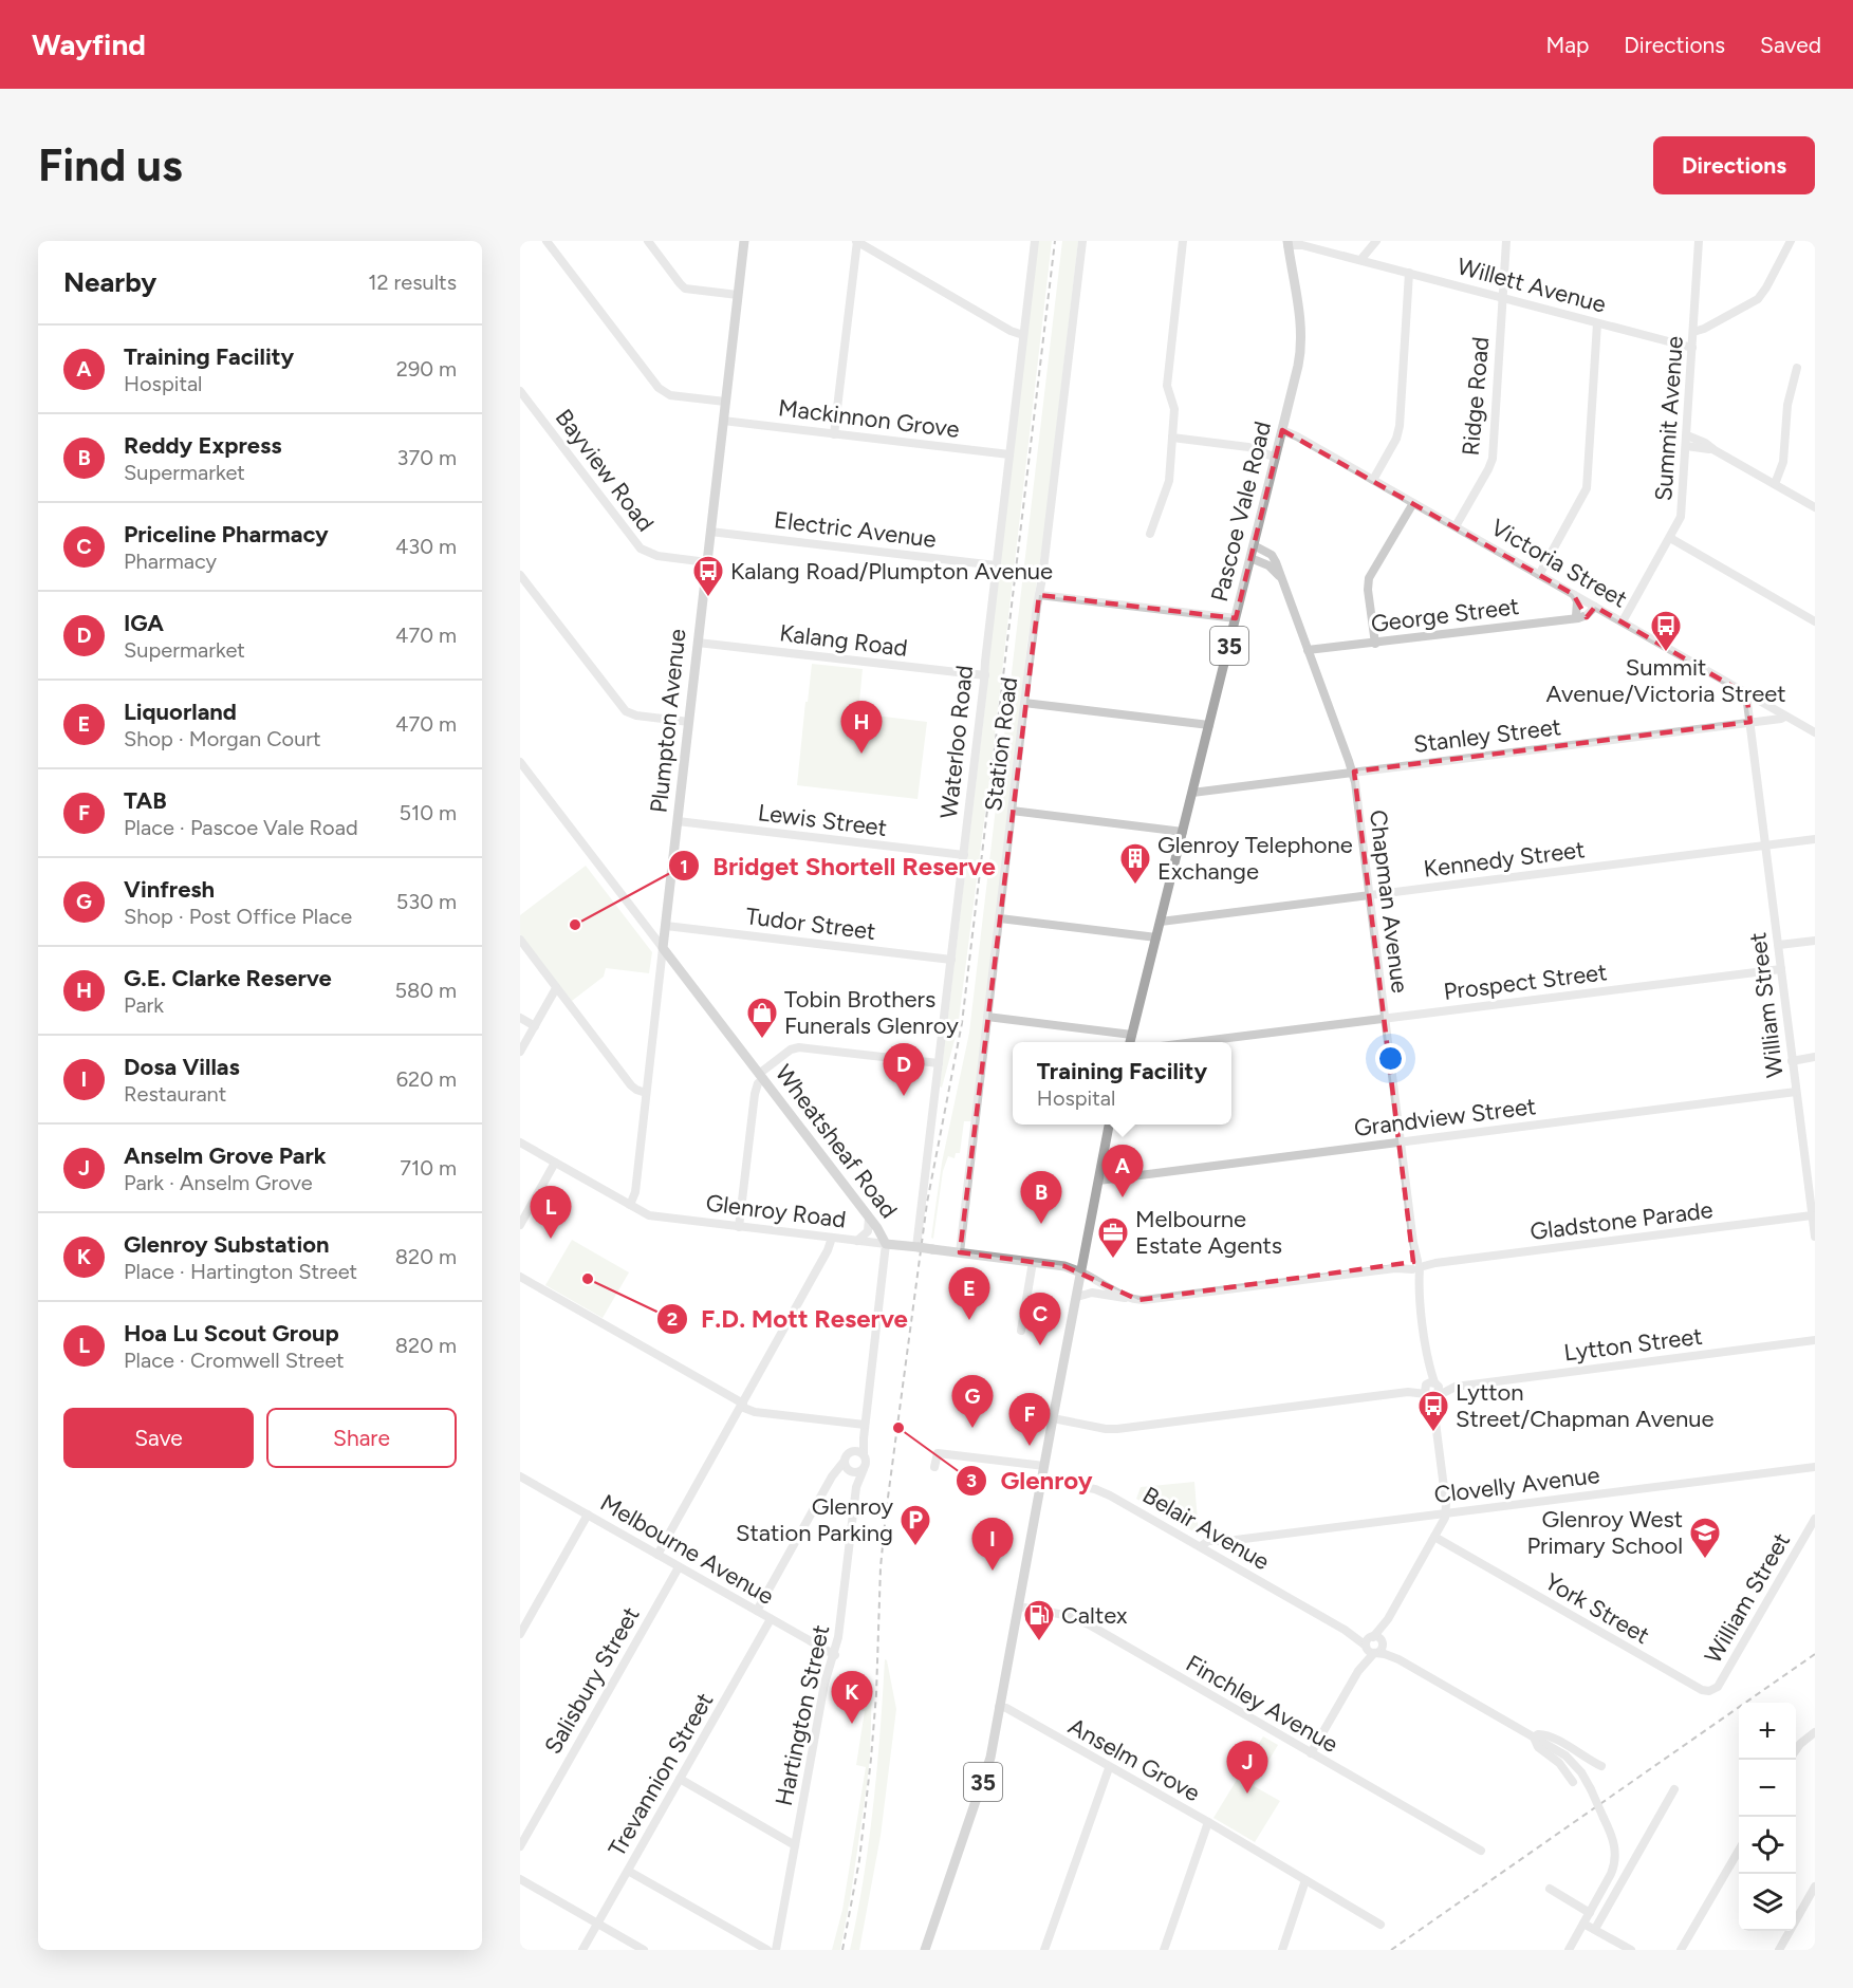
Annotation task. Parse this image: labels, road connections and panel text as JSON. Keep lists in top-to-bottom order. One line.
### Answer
{"streets":{"main road":["Pascoe Vale Road","35","Plumpton Avenue","Wheatsheaf Road","Glenroy Road"],"street":["Willett Avenue","Ridge Road","Mackinnon Grove","Summit Avenue","Bayview Road","Electric Avenue","Victoria Street","George Street","Kalang Road","Stanley Street","Waterloo Road","Station Road","Lewis Street","Kennedy Street","Chapman Avenue","Tudor Street","Prospect Street","William Street","Grandview Street","Gladstone Parade","Lytton Street","Clovelly Avenue","Belair Avenue","Melbourne Avenue","York Street","Salisbury Street","Finchley Avenue","Hartington Street","Anselm Grove","Trevannion Street"]},"crossings":[["Willett Avenue","Ridge Road"],["Willett Avenue","Summit Avenue"],["Willett Avenue","Pascoe Vale Road"],["Ridge Road","Victoria Street"],["Mackinnon Grove","Plumpton Avenue"],["Mackinnon Grove","Waterloo Road"],["Summit Avenue","Victoria Street"],["Bayview Road","Plumpton Avenue"],["Pascoe Vale Road","Victoria Street"],["Pascoe Vale Road","Stanley Street"],["Pascoe Vale Road","Kennedy Street"],["Pascoe Vale Road","Chapman Avenue"],["Electric Avenue","Plumpton Avenue"],["Electric Avenue","Waterloo Road"],["Victoria Street","George Street"],["Victoria Street","Stanley Street"],["Victoria Street","William Street"],["George Street","Chapman Avenue"],["Kalang Road","Plumpton Avenue"],["Kalang Road","Waterloo Road"],["35","Grandview Street"],["35","Glenroy Road"],["35","Gladstone Parade"],["35","Lytton Street"],["35","Belair Avenue"],["35","Finchley Avenue"],["35","Anselm Grove"],["Plumpton Avenue","Lewis Street"],["Plumpton Avenue","Tudor Street"],["Plumpton Avenue","Wheatsheaf Road"],["Plumpton Avenue","Glenroy Road"],["Stanley Street","Chapman Avenue"],["Stanley Street","William Street"],["Waterloo Road","Lewis Street"],["Waterloo Road","Tudor Street"],["Waterloo Road","Glenroy Road"],["Station Road","Glenroy Road"],["Kennedy Street","Chapman Avenue"],["Kennedy Street","William Street"],["Chapman Avenue","Prospect Street"],["Chapman Avenue","Grandview Street"],["Chapman Avenue","Gladstone Parade"],["Chapman Avenue","Lytton Street"],["Prospect Street","William Street"],["William Street","Grandview Street"],["William Street","Gladstone Parade"],["William Street","York Street"],["Wheatsheaf Road","Glenroy Road"],["Glenroy Road","Gladstone Parade"],["Clovelly Avenue","Belair Avenue"],["Melbourne Avenue","Salisbury Street"],["Melbourne Avenue","Hartington Street"],["Melbourne Avenue","Trevannion Street"]],"places":{"bus stop":["Kalang Road/Plumpton Avenue","Summit Avenue/Victoria Street","Lytton Street/Chapman Avenue"],"building":["Glenroy Telephone Exchange"],"other":["Bridget Shortell Reserve","F.D. Mott Reserve","Glenroy"],"shop":["Tobin Brothers Funerals Glenroy"],"office":["Melbourne Estate Agents"],"parking":["Glenroy Station Parking"],"school or university":["Glenroy West Primary School"],"fuel station":["Caltex"]},"page":{"header":"Wayfind","nav":["Map","Directions","Saved"],"buttons":["Directions",["Save","Share"]],"title":"Find us","heading":["Nearby","12 results"],"list":[{"mark":"A","name":"Training Facility","note":"Hospital","value":"290 m"},{"mark":"B","name":"Reddy Express","note":"Supermarket","value":"370 m"},{"mark":"C","name":"Priceline Pharmacy","note":"Pharmacy","value":"430 m"},{"mark":"D","name":"IGA","note":"Supermarket","value":"470 m"},{"mark":"E","name":"Liquorland","note":"Shop · Morgan Court","value":"470 m"},{"mark":"F","name":"TAB","note":"Place · Pascoe Vale Road","value":"510 m"},{"mark":"G","name":"Vinfresh","note":"Shop · Post Office Place","value":"530 m"},{"mark":"H","name":"G.E. Clarke Reserve","note":"Park","value":"580 m"},{"mark":"I","name":"Dosa Villas","note":"Restaurant","value":"620 m"},{"mark":"J","name":"Anselm Grove Park","note":"Park · Anselm Grove","value":"710 m"},{"mark":"K","name":"Glenroy Substation","note":"Place · Hartington Street","value":"820 m"},{"mark":"L","name":"Hoa Lu Scout Group","note":"Place · Cromwell Street","value":"820 m"}],"pins":["H","D","A","B","L","E","C","G","F","I","K","J"],"popup":["Training Facility","Hospital"],"map_buttons":["+","−"]}}
